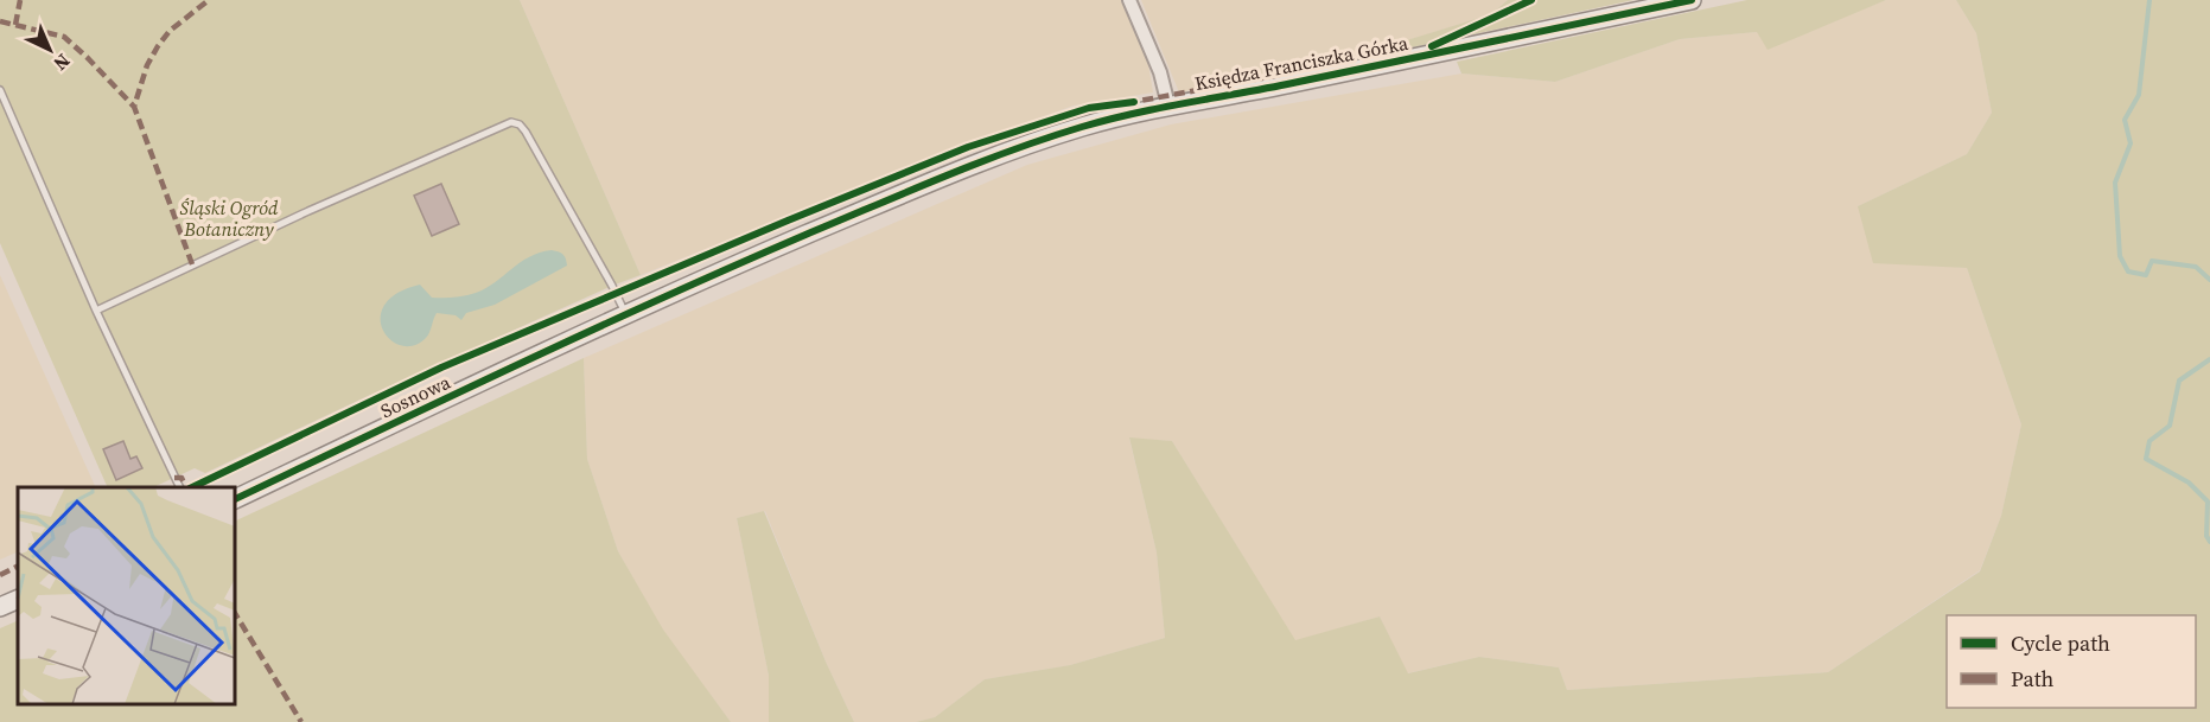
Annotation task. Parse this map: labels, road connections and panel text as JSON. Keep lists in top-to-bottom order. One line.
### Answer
{"streets":{"street":["Księdza Franciszka Górka","Sosnowa"]},"crossings":[["Księdza Franciszka Górka","Sosnowa"]],"parks":["Śląski Ogród Botaniczny"],"legend":["Cycle path","Path"],"north":"bottom right"}
